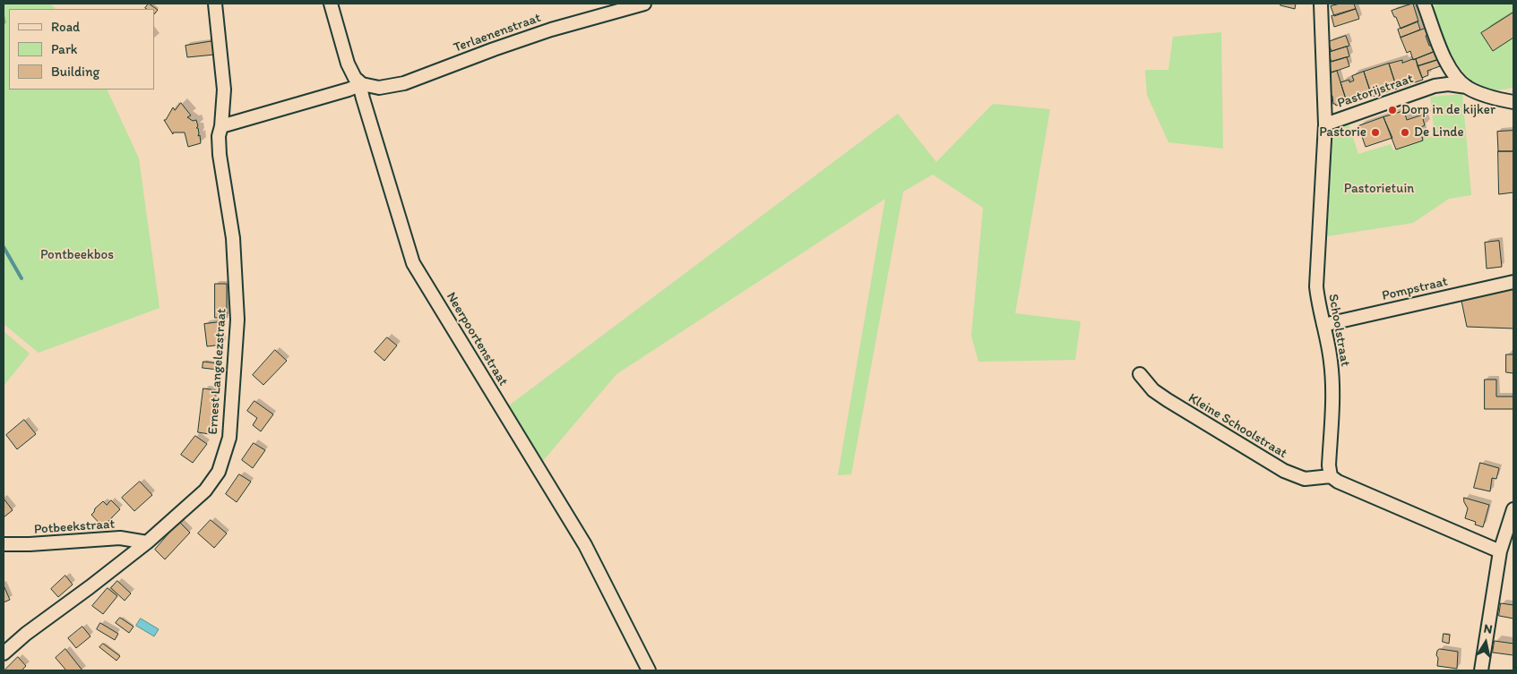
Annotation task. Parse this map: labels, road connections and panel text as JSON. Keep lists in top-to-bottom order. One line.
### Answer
{"streets":{"street":["Terlaenenstraat","Pastorijstraat","Pompstraat","Schoolstraat","Neerpoortenstraat","Ernest Langelezstraat","Kleine Schoolstraat","Potbeekstraat"]},"crossings":[["Terlaenenstraat","Neerpoortenstraat"],["Pastorijstraat","Schoolstraat"],["Pompstraat","Schoolstraat"],["Schoolstraat","Kleine Schoolstraat"],["Ernest Langelezstraat","Potbeekstraat"]],"parks":["Pastorietuin","Pontbeekbos"],"places":["Dorp in de kijker","Pastorie","De Linde"],"legend":["Road","Park","Building"],"north":"top"}
